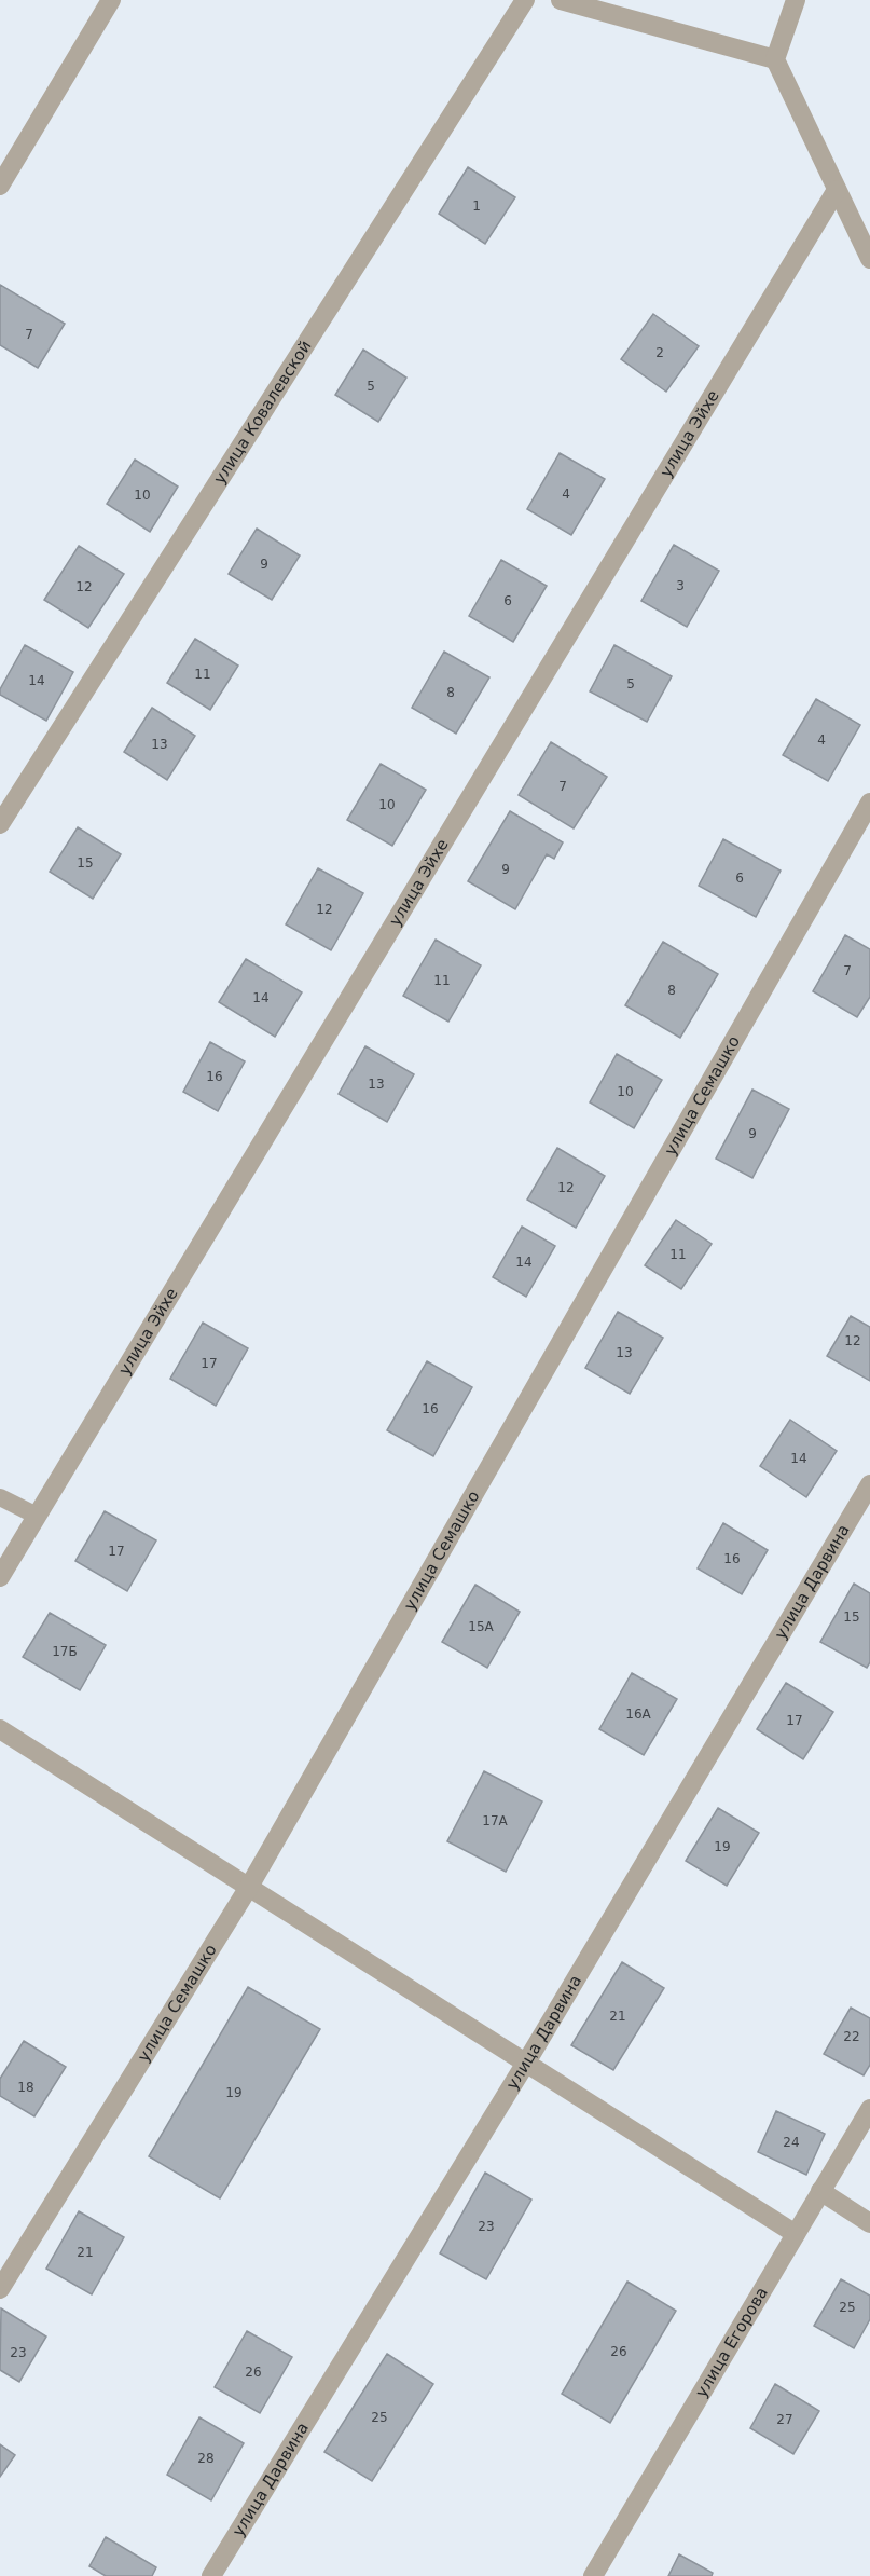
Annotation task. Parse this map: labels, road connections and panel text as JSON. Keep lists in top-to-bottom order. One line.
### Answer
{"streets":{"street":["улица Ковалевской","улица Эйхе","улица Семашко","улица Дарвина","улица Егорова"]},"house_numbers":["1","7","2","5","4","10","9","3","12","6","11","14","5","8","4","13","7","10","15","9","6","12","7","11","8","14","16","13","10","9","12","11","14","12","13","17","16","14","17","16","15","15А","17Б","16А","17","17А","19","21","22","18","19","24","23","21","25","26","23","26","25","27","28"]}
